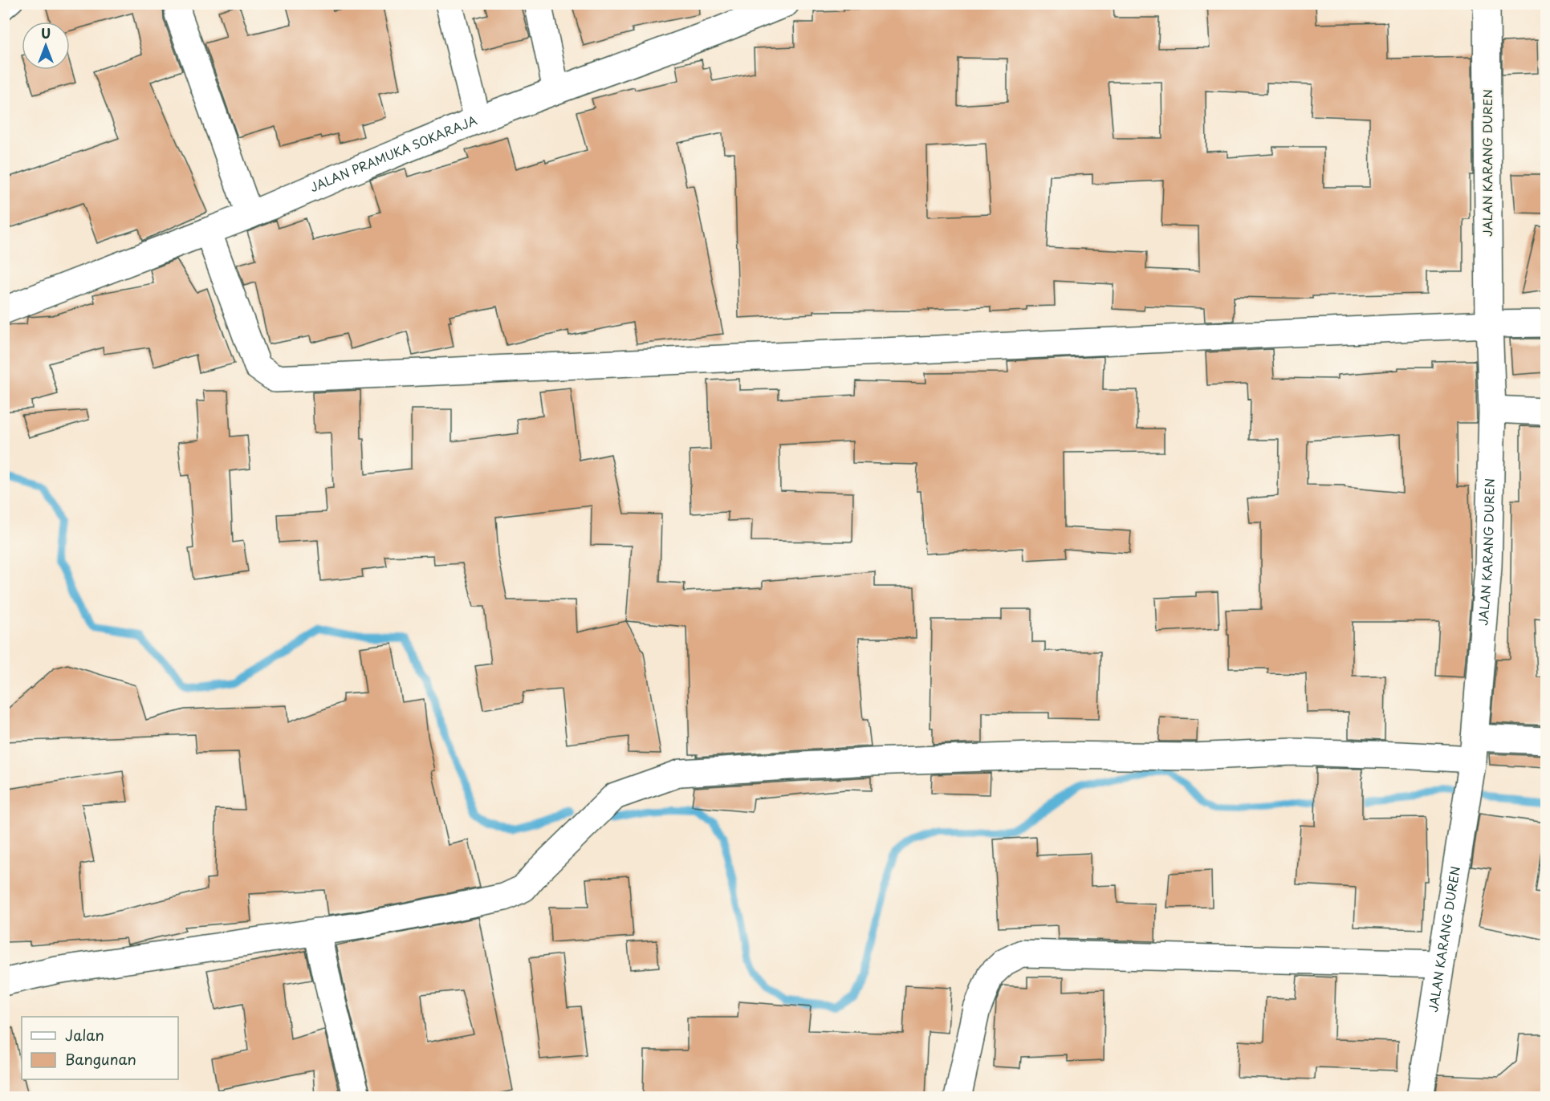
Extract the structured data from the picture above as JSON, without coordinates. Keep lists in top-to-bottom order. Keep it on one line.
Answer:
{"streets":{"street":["JALAN PRAMUKA SOKARAJA","JALAN KARANG DUREN"]},"legend":["Jalan","Bangunan"],"north":"top"}
